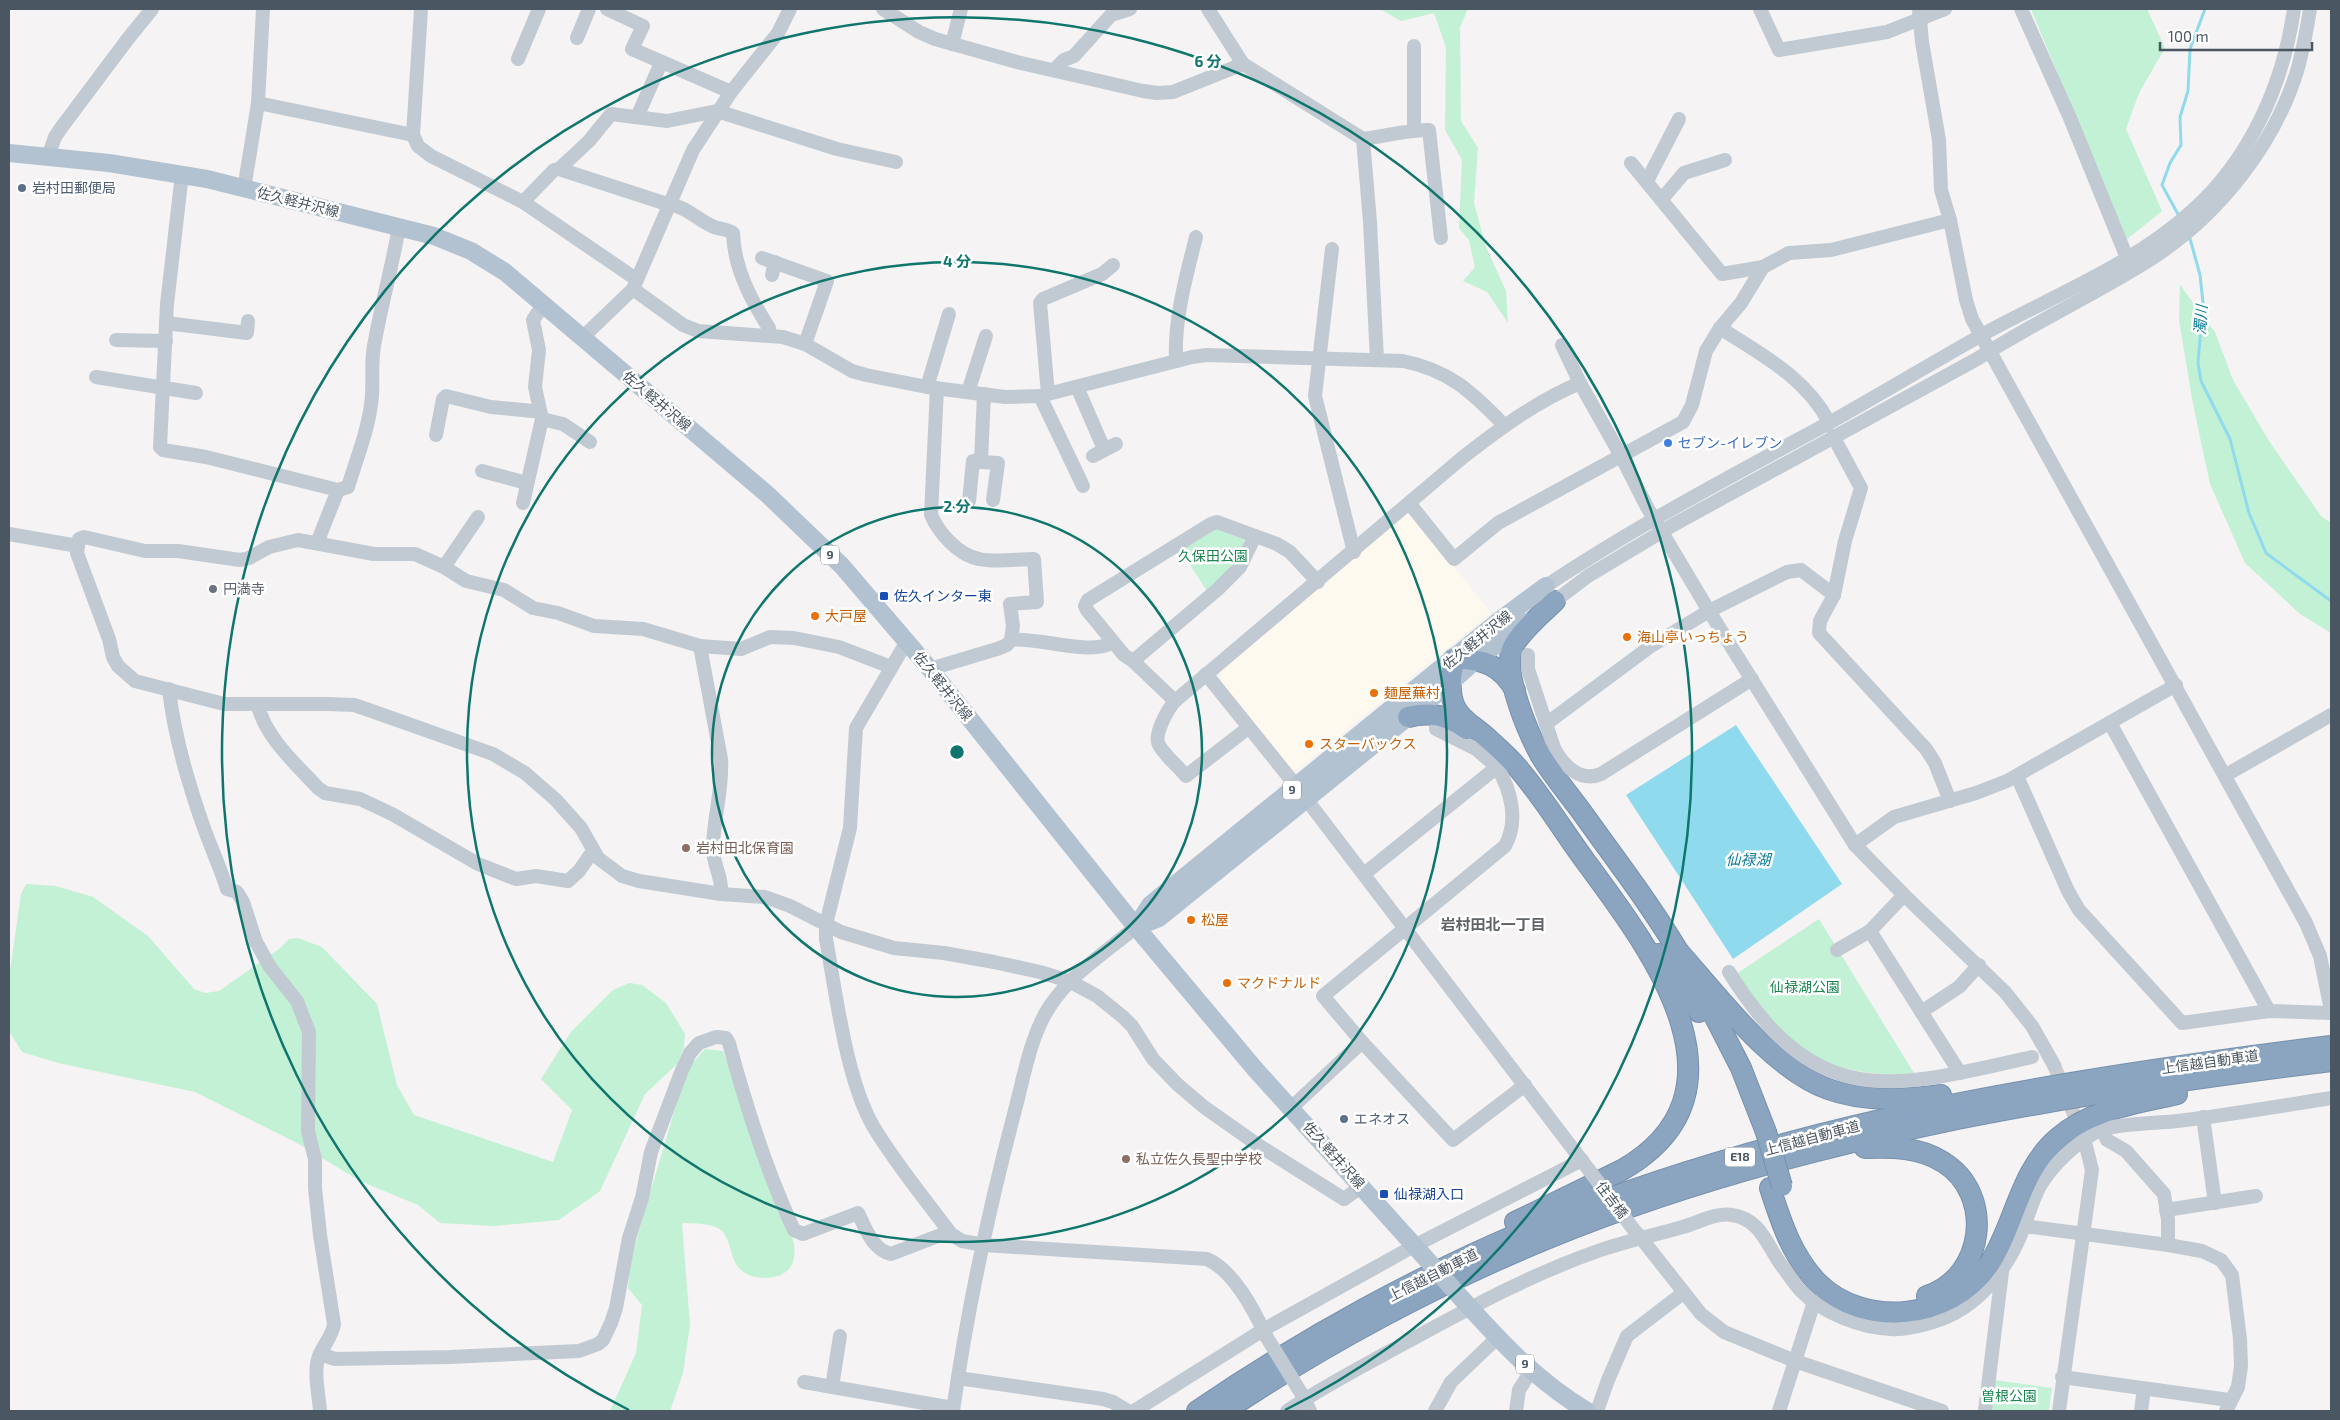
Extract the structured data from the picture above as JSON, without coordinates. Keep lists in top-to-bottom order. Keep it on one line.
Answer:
{"streets":{"highway":["上信越自動車道","E18"],"main road":["佐久軽井沢線","9"],"street":["住吉橋"]},"crossings":[["佐久軽井沢線","住吉橋"]],"districts":["岩村田北一丁目"],"water":["濁川","仙禄湖"],"parks":["久保田公園","仙禄湖公園","曽根公園"],"places":{"other":["岩村田郵便局","セブン-イレブン","円満寺","大戸屋","海山亭いっちょう","麺屋蕪村","スターバックス","岩村田北保育園","松屋","マクドナルド","エネオス","私立佐久長聖中学校"],"transit":["佐久インター東","仙禄湖入口"]},"scale_bar":"100 m","rings":["6 分","4 分","2 分"]}
